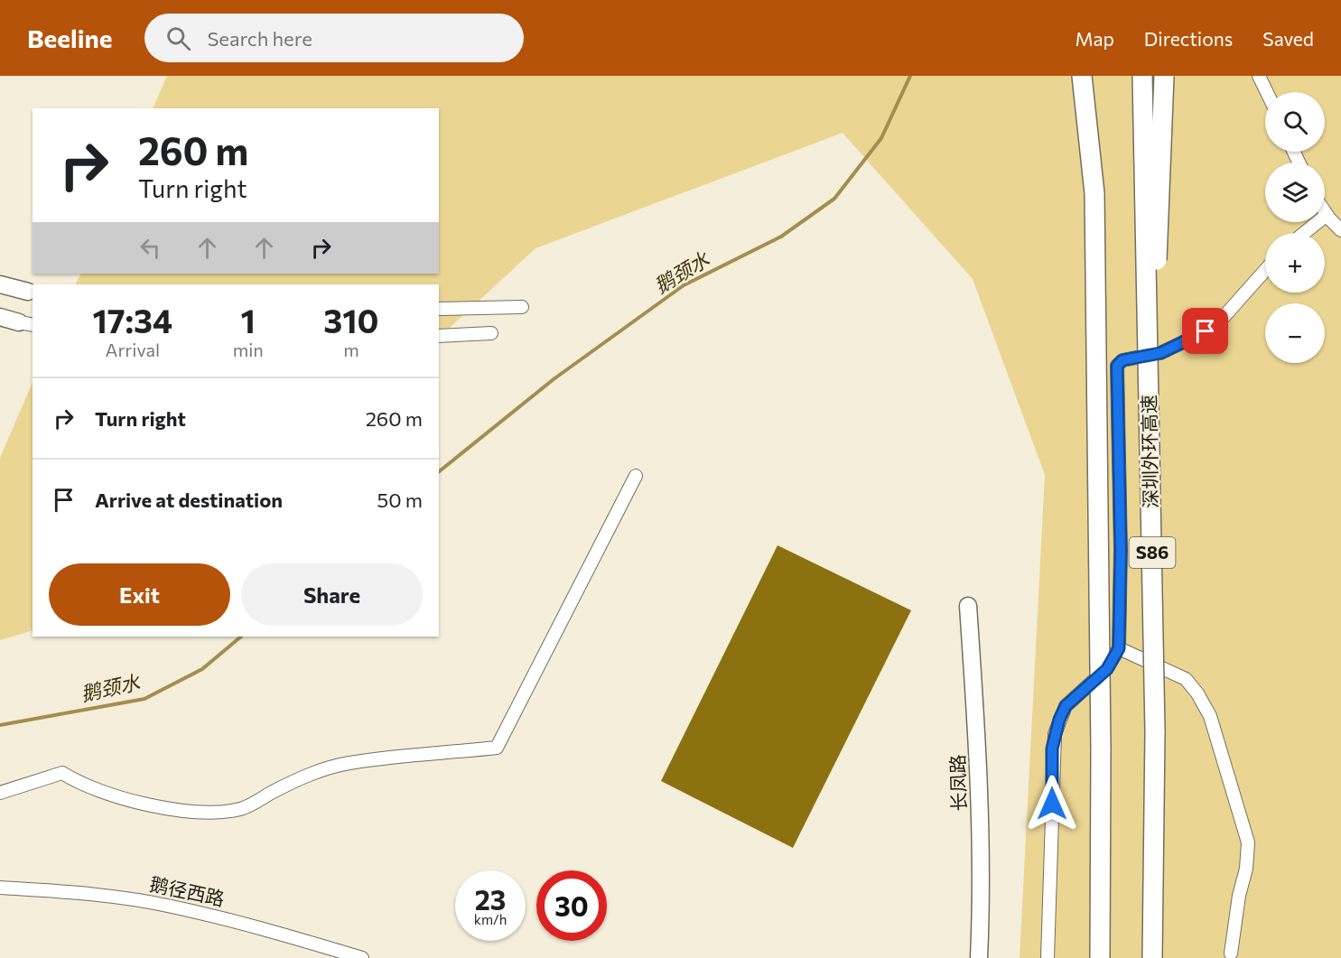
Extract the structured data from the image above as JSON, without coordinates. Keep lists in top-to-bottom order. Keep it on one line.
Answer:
{"streets":{"highway":["深圳外环高速","S86"],"main road":["长凤路"],"street":["鹅径西路"]},"water":["鹅颈水"],"page":{"header":"Beeline","search":"Search here","nav":["Map","Directions","Saved"],"map_buttons":["+","−"],"turn":["260 m","Turn right"],"eta":["17:34","Arrival","1","min","310","m"],"list":[{"name":"Turn right","value":"260 m"},{"name":"Arrive at destination","value":"50 m"}],"buttons":["Exit","Share"],"speed":"23 km/h","limit":"30"}}
